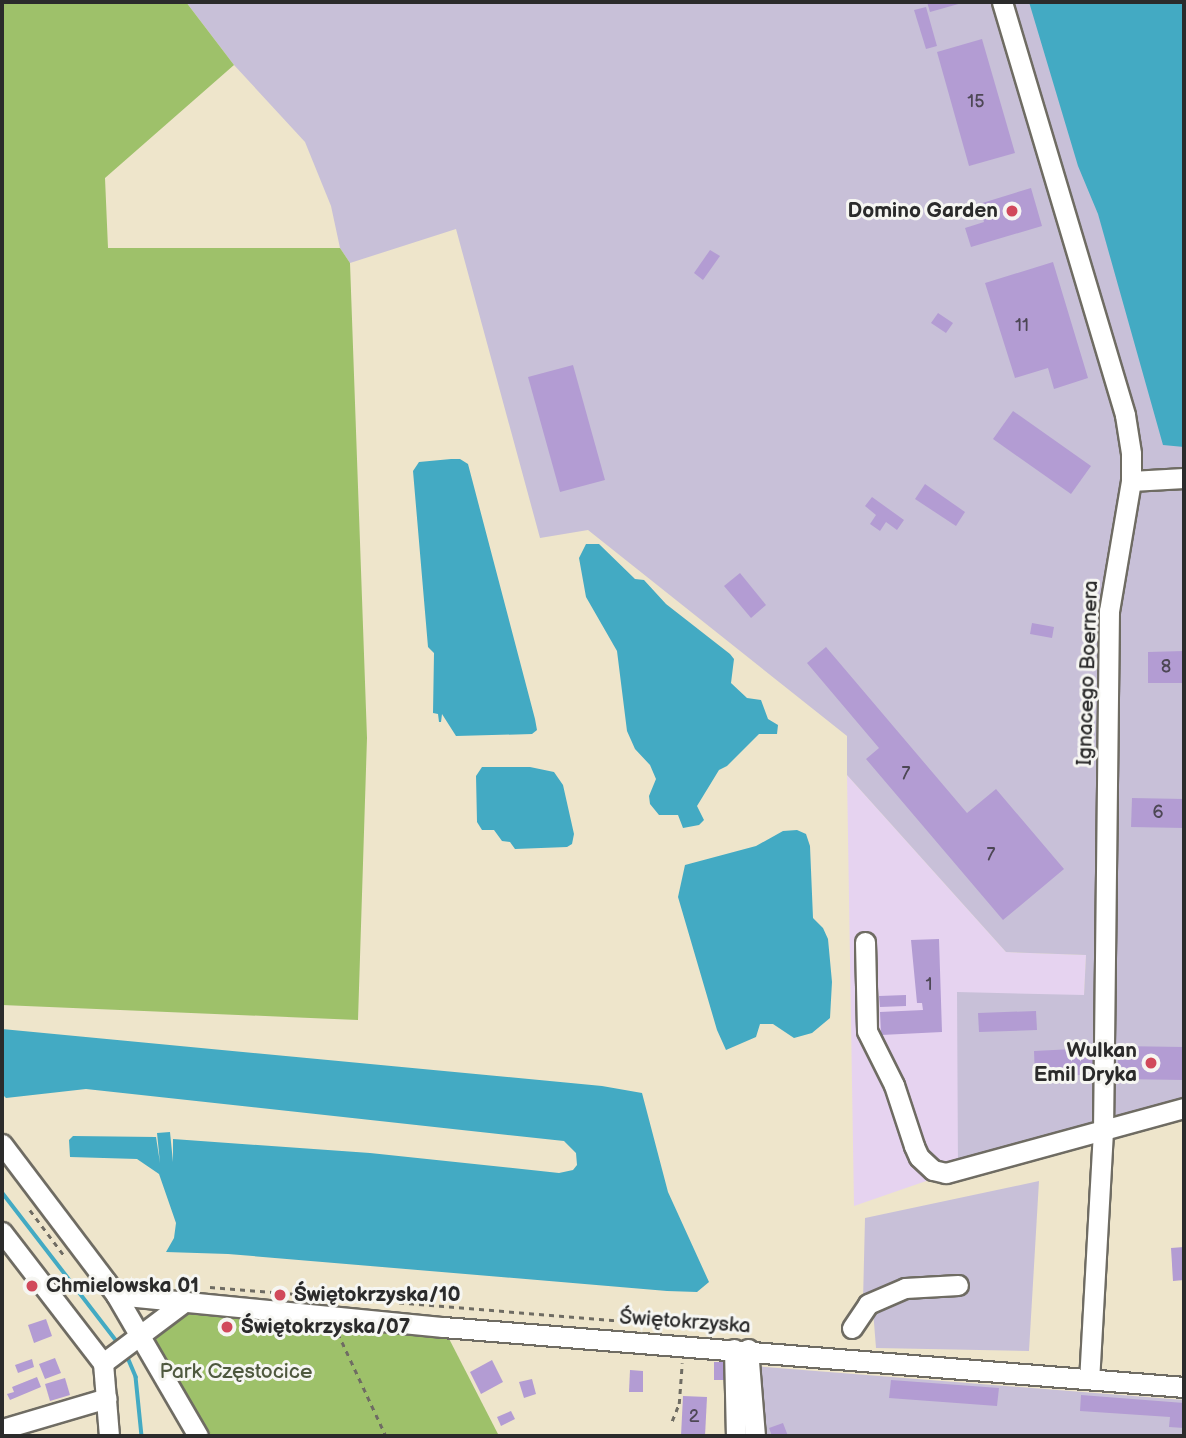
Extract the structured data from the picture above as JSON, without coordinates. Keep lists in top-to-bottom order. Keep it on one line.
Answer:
{"streets":{"street":["Ignacego Boernera","Świętokrzyska"]},"crossings":[["Ignacego Boernera","Świętokrzyska"]],"parks":["Park Częstocice"],"places":["Domino Garden","Wulkan Emil Dryka","Chmielowska 01","Świętokrzyska/10","Świętokrzyska/07"],"house_numbers":["15","11","8","7","6","7","1","2"]}
